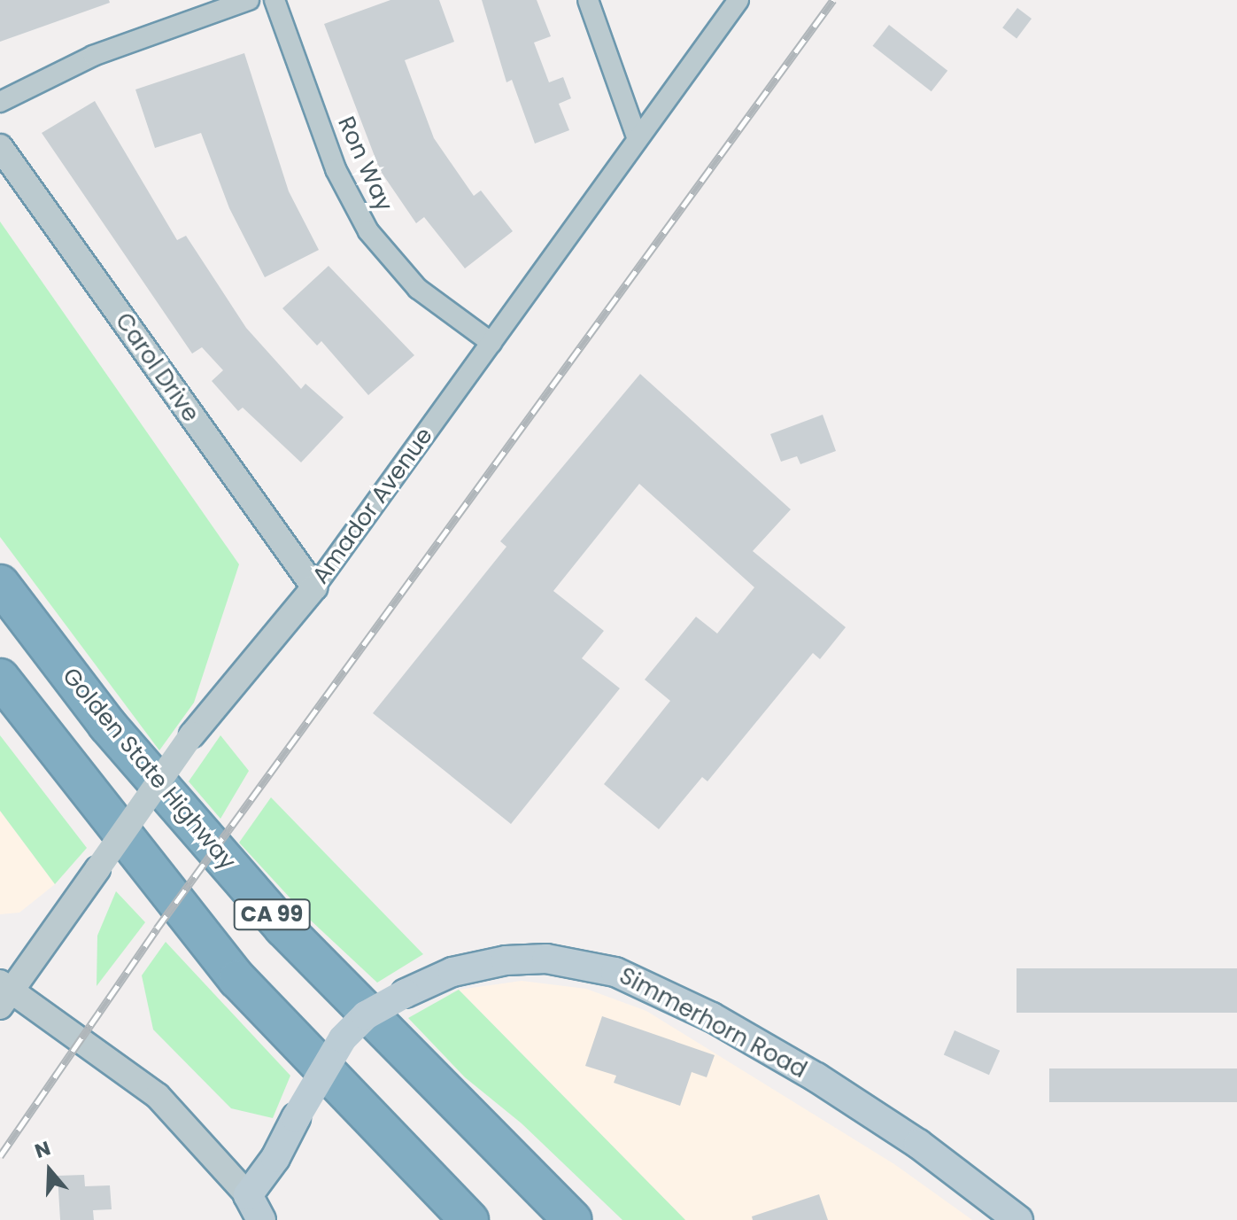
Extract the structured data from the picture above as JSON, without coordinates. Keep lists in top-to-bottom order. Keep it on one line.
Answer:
{"streets":{"highway":["Golden State Highway","CA 99"],"main road":["Simmerhorn Road"],"street":["Ron Way","Carol Drive","Amador Avenue"]},"crossings":[["Ron Way","Amador Avenue"],["Carol Drive","Amador Avenue"]],"north":"top"}
